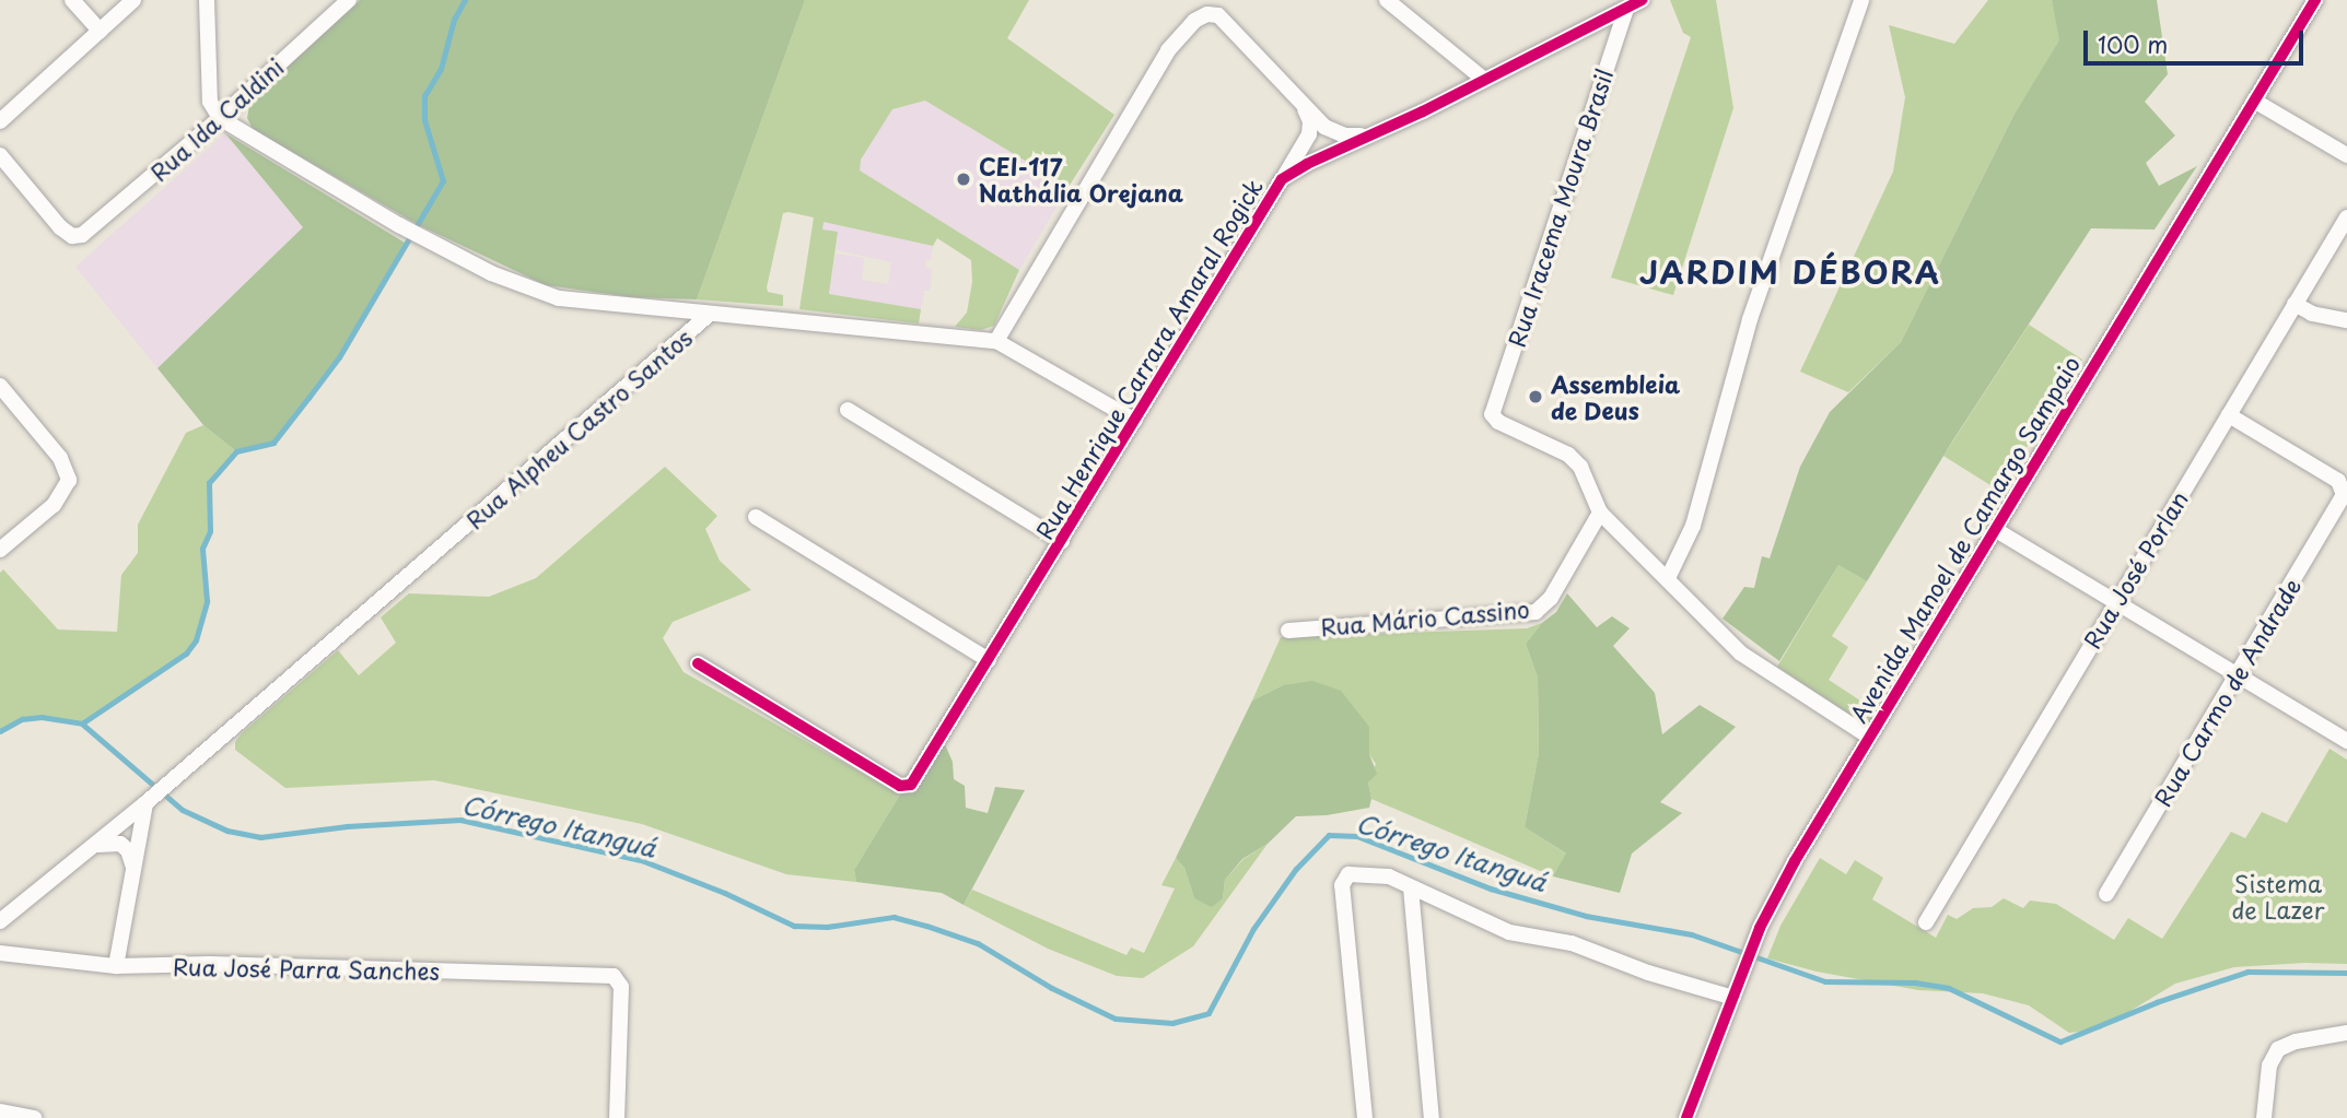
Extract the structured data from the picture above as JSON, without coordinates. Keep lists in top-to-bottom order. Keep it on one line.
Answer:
{"streets":{"street":["Rua Ida Caldini","Rua Iracema Moura Brasil","Rua Henrique Carrara Amaral Rogick","Rua Alpheu Castro Santos","Avenida Manoel de Camargo Sampaio","Rua José Porlan","Rua Mário Cassino","Rua Carmo de Andrade","Rua José Parra Sanches"]},"crossings":[["Rua Iracema Moura Brasil","Rua Henrique Carrara Amaral Rogick"],["Rua Iracema Moura Brasil","Rua Mário Cassino"],["Rua José Porlan","Rua Carmo de Andrade"]],"districts":["JARDIM DÉBORA"],"water":["Córrego Itanguá"],"parks":["Sistema de Lazer"],"places":["CEI-117 Nathália Orejana","Assembleia de Deus"],"scale_bar":"100 m"}
